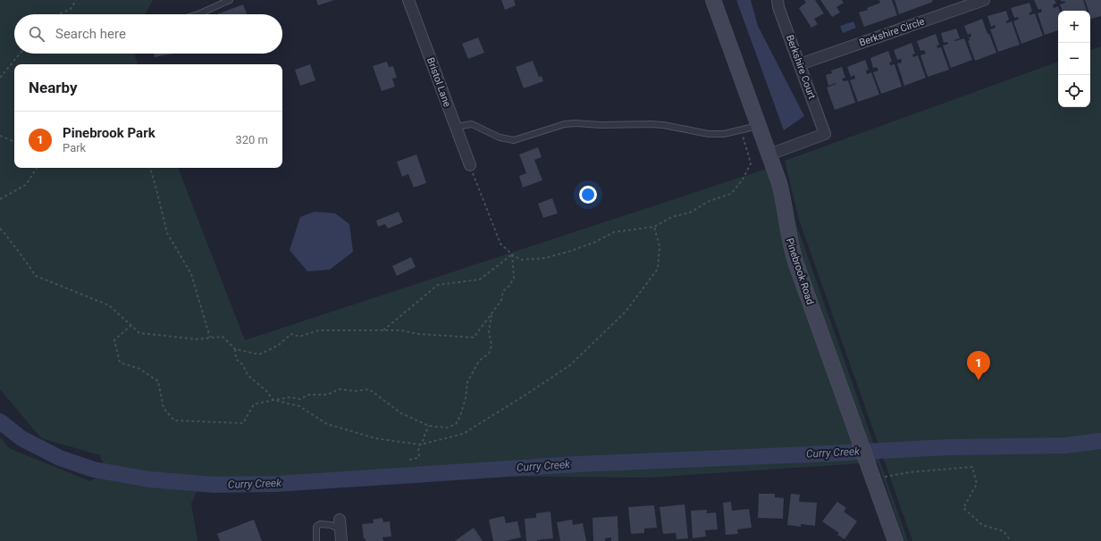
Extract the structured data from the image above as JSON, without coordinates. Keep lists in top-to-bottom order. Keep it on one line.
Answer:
{"streets":{"street":["Berkshire Circle","Berkshire Court","Bristol Lane","Pinebrook Road"]},"crossings":[["Berkshire Circle","Berkshire Court"],["Berkshire Court","Pinebrook Road"]],"water":["Curry Creek"],"page":{"map_buttons":["+","−"],"search":"Search here","heading":"Nearby","list":[{"mark":"1","name":"Pinebrook Park","note":"Park","value":"320 m"}],"pins":"1"}}
